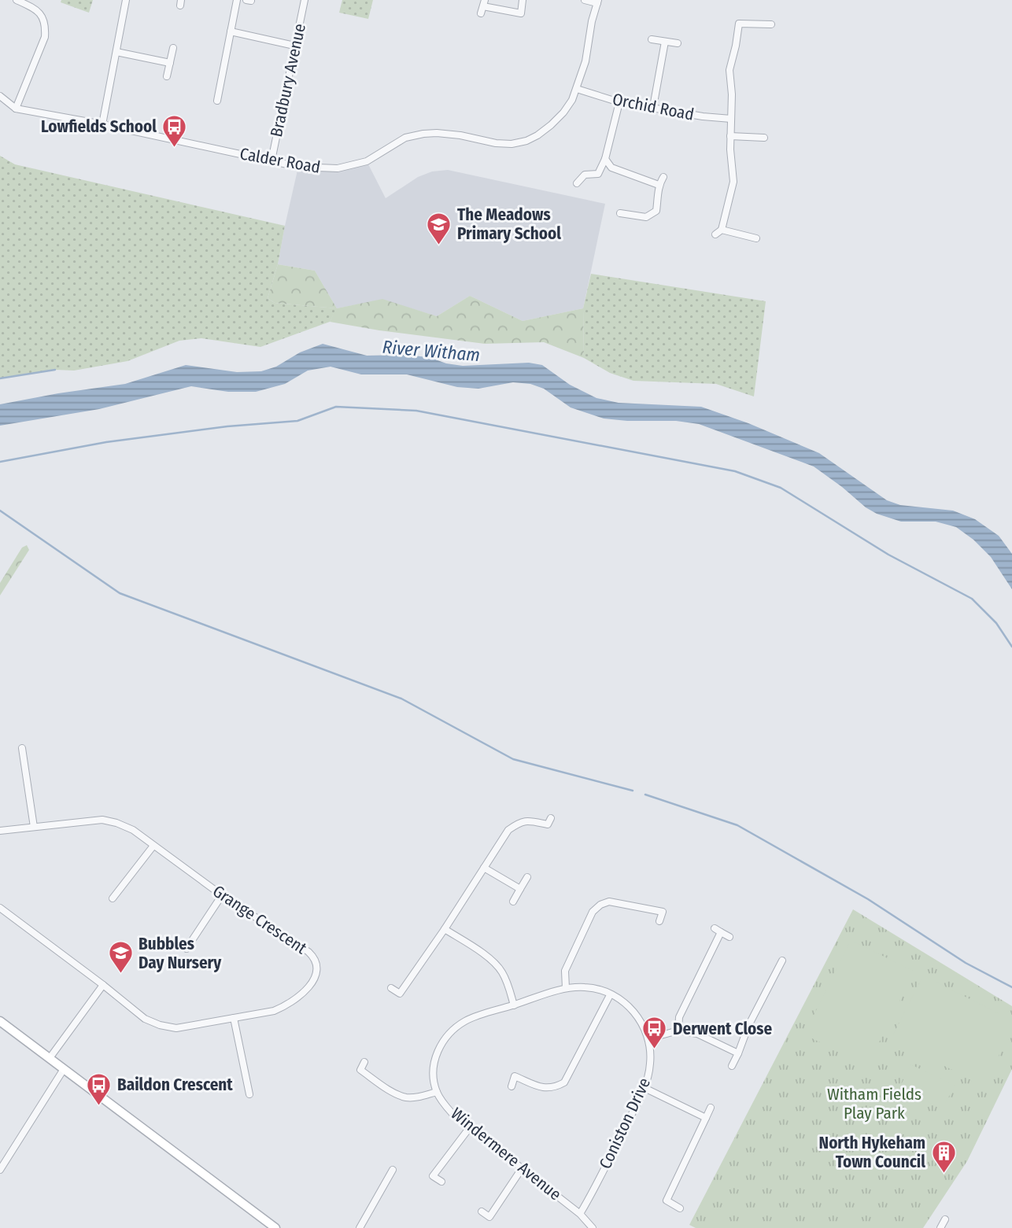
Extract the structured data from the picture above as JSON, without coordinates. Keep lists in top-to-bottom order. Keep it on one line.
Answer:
{"streets":{"street":["Bradbury Avenue","Orchid Road","Calder Road","Grange Crescent","Coniston Drive","Windermere Avenue"]},"crossings":[["Bradbury Avenue","Calder Road"],["Orchid Road","Calder Road"],["Coniston Drive","Windermere Avenue"]],"water":["River Witham"],"parks":["Witham Fields Play Park"],"places":{"bus stop":["Lowfields School","Derwent Close","Baildon Crescent"],"school or university":["The Meadows Primary School","Bubbles Day Nursery"],"building":["North Hykeham Town Council"]}}
